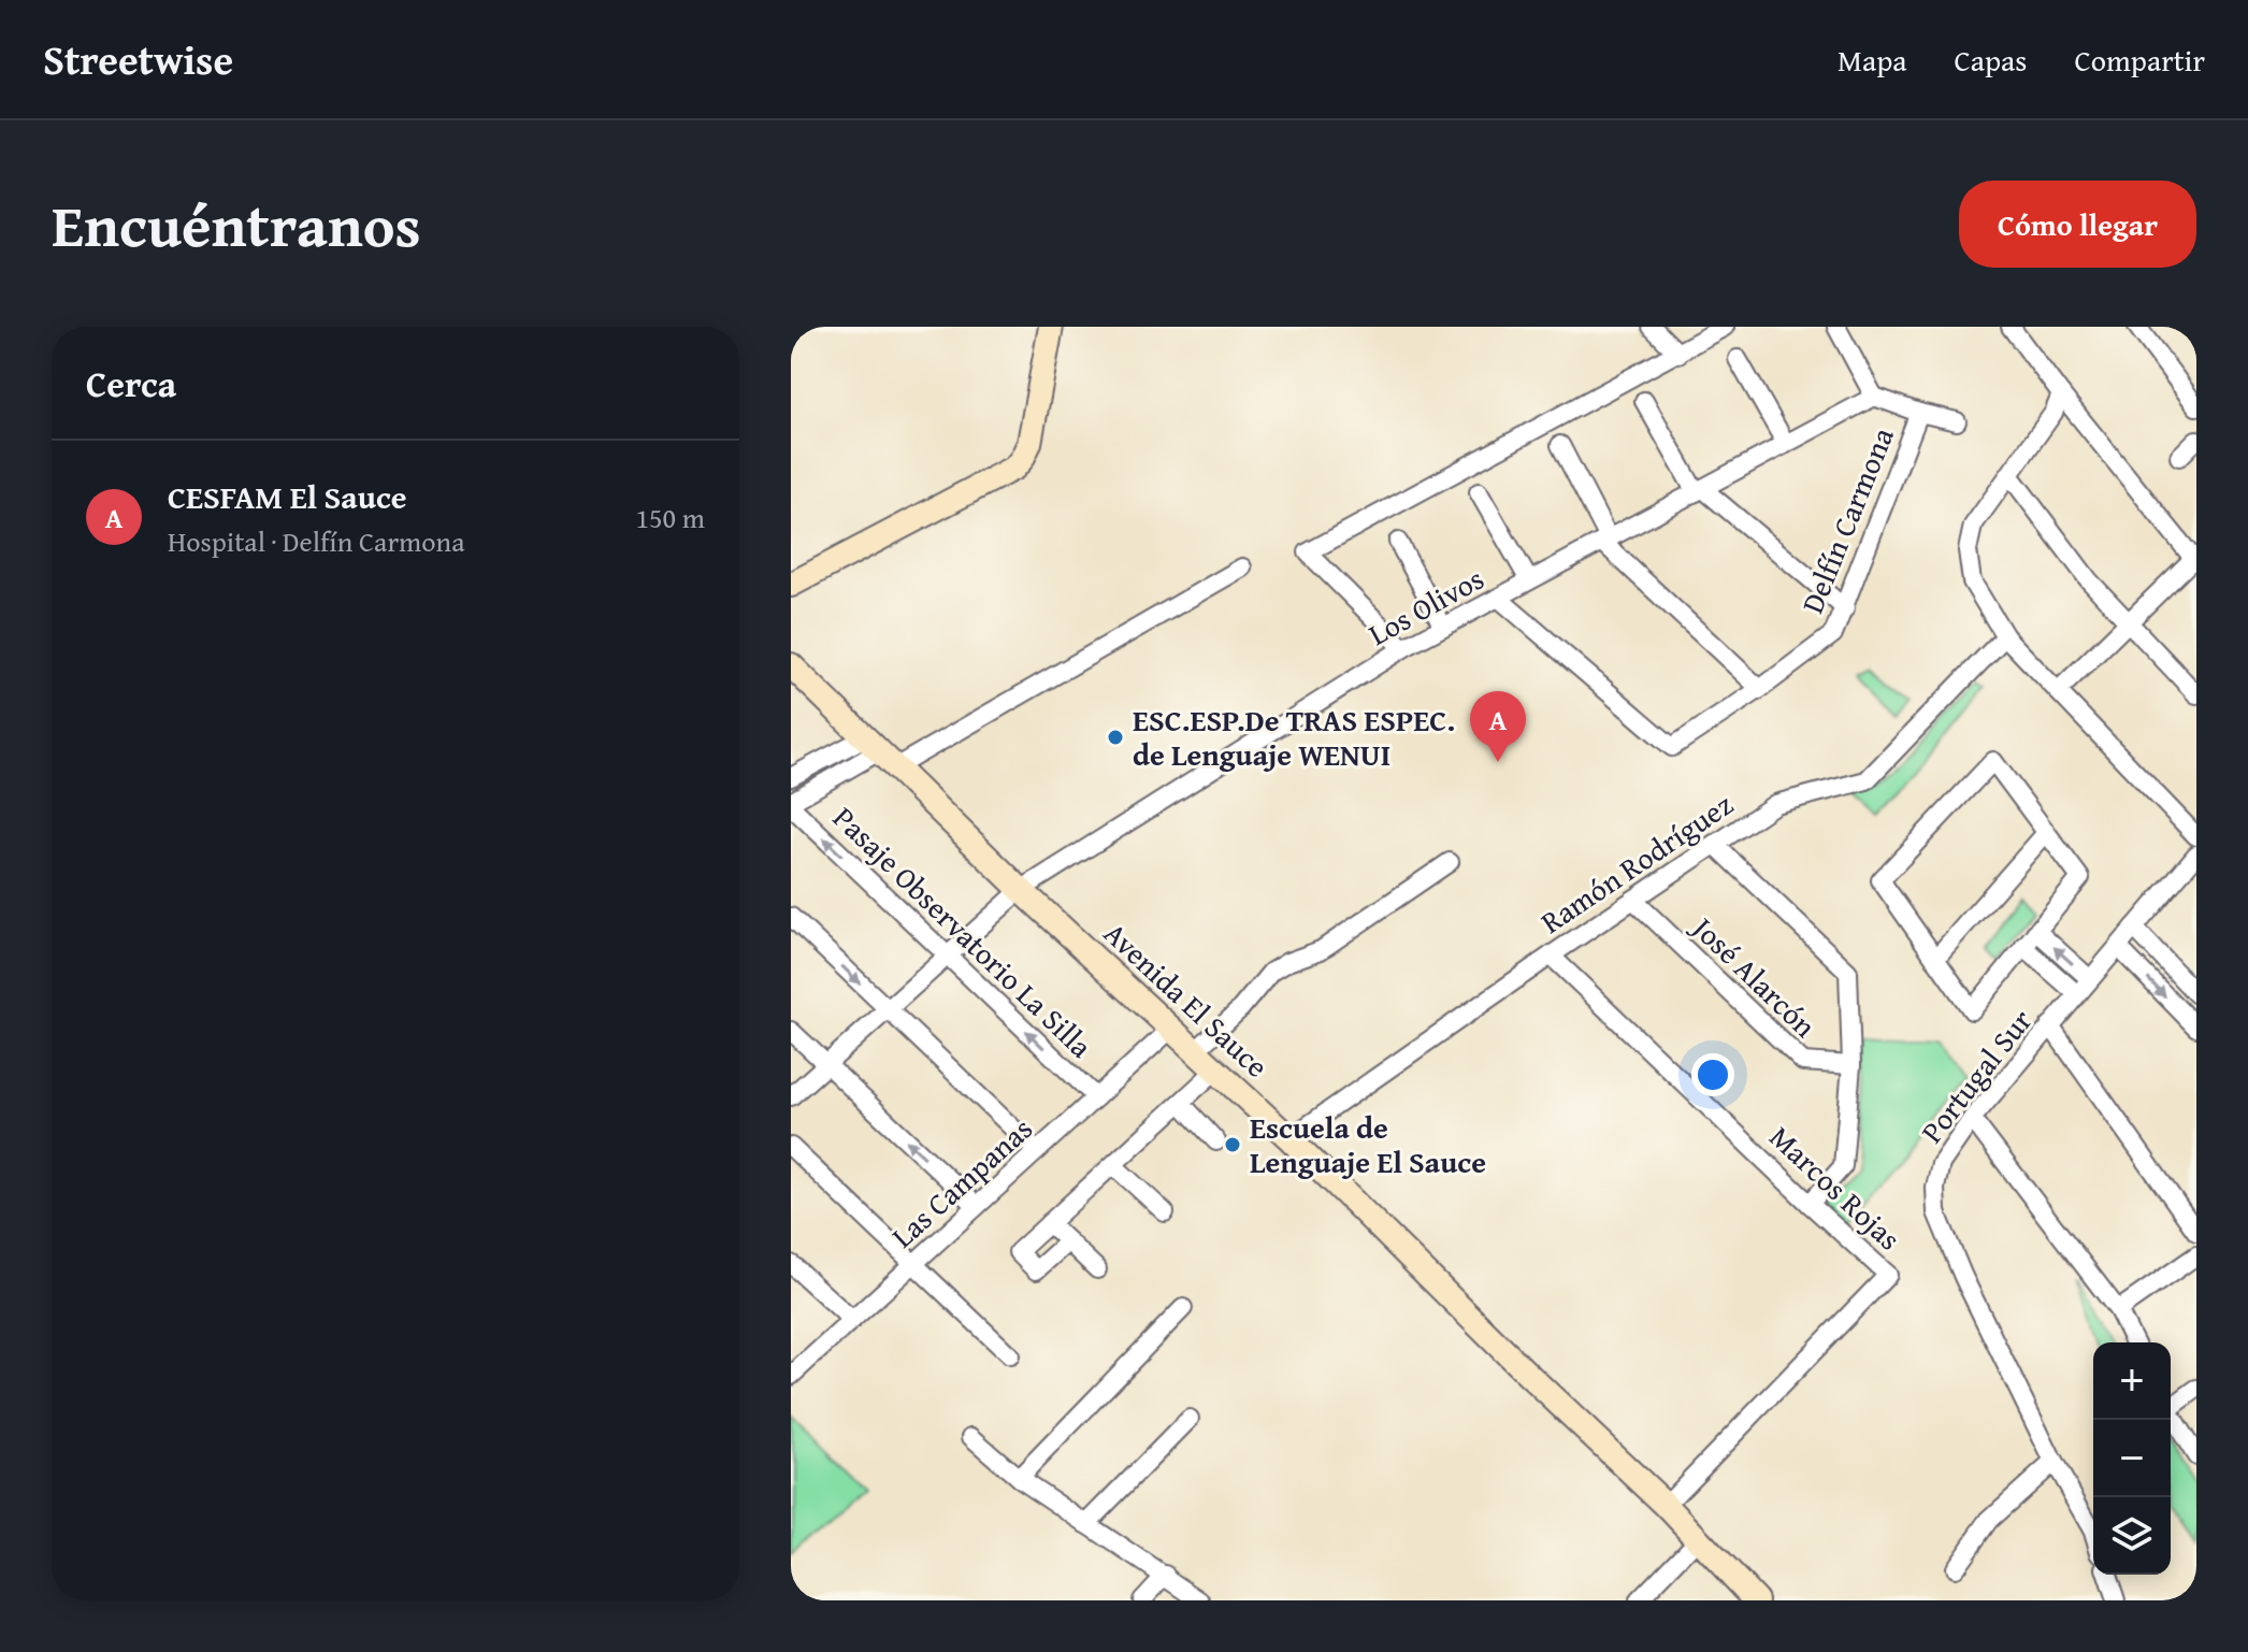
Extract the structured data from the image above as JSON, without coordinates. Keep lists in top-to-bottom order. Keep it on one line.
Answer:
{"streets":{"street":["Delfín Carmona","Los Olivos","Ramón Rodríguez","Pasaje Observatorio La Silla","José Alarcón","Avenida El Sauce","Portugal Sur","Las Campanas","Marcos Rojas"]},"crossings":[["Delfín Carmona","Los Olivos"],["Los Olivos","Pasaje Observatorio La Silla"],["Los Olivos","Avenida El Sauce"],["Ramón Rodríguez","José Alarcón"],["Ramón Rodríguez","Avenida El Sauce"],["Ramón Rodríguez","Marcos Rojas"],["Pasaje Observatorio La Silla","Las Campanas"],["Avenida El Sauce","Las Campanas"],["Avenida El Sauce","Marcos Rojas"]],"places":["ESC.ESP.De TRAS ESPEC. de Lenguaje WENUI","Escuela de Lenguaje El Sauce"],"page":{"header":"Streetwise","nav":["Mapa","Capas","Compartir"],"title":"Encuéntranos","buttons":"Cómo llegar","heading":"Cerca","list":[{"mark":"A","name":"CESFAM El Sauce","note":"Hospital · Delfín Carmona","value":"150 m"}],"pins":"A","map_buttons":["+","−"]}}
